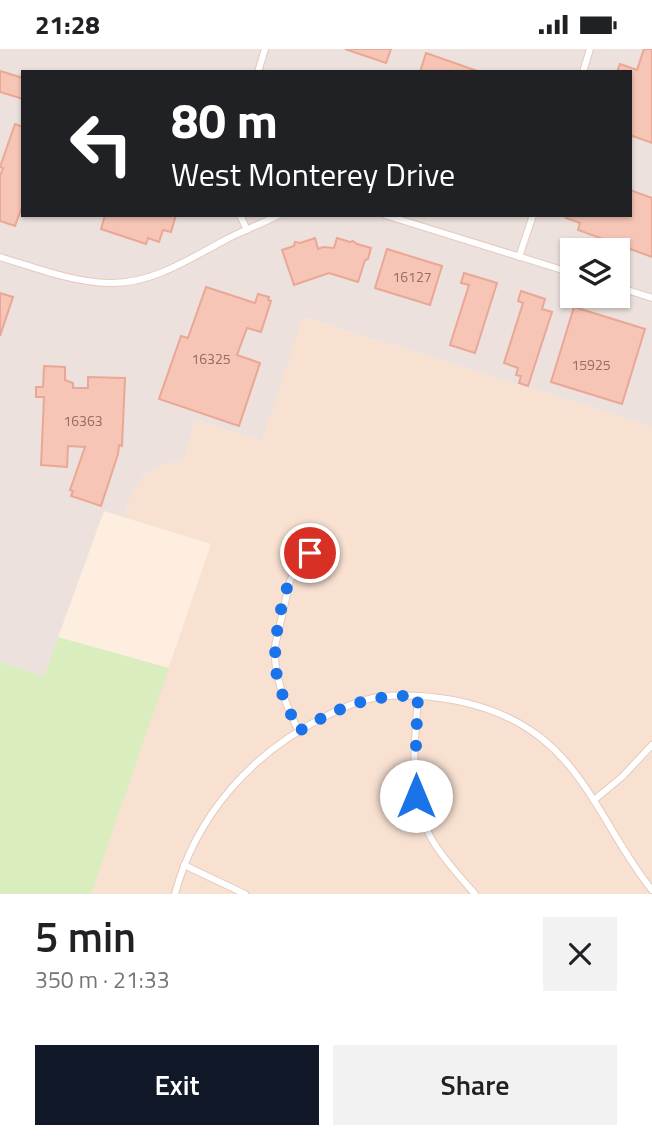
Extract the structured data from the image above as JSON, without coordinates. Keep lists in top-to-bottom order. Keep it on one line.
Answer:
{"house_numbers":["16127","16325","15925","16363"],"page":{"status":"21:28","turn":["80 m","West Monterey Drive"],"heading":["5 min","350 m · 21:33"],"buttons":["Exit","Share"]}}
